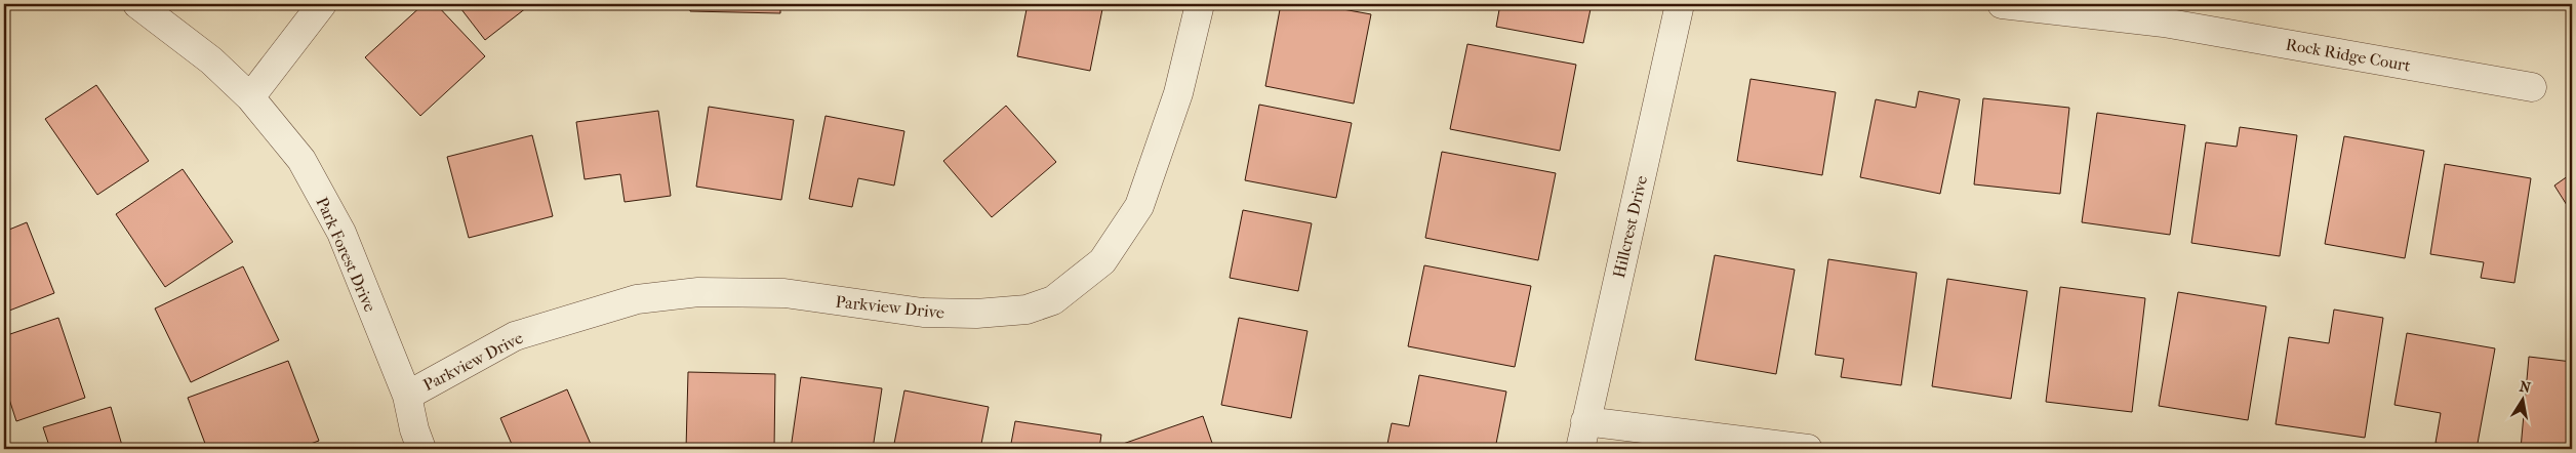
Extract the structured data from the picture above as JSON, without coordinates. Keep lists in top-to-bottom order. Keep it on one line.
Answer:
{"streets":{"street":["Rock Ridge Court","Hillcrest Drive","Park Forest Drive","Parkview Drive"]},"crossings":[["Park Forest Drive","Parkview Drive"]],"north":"top"}
